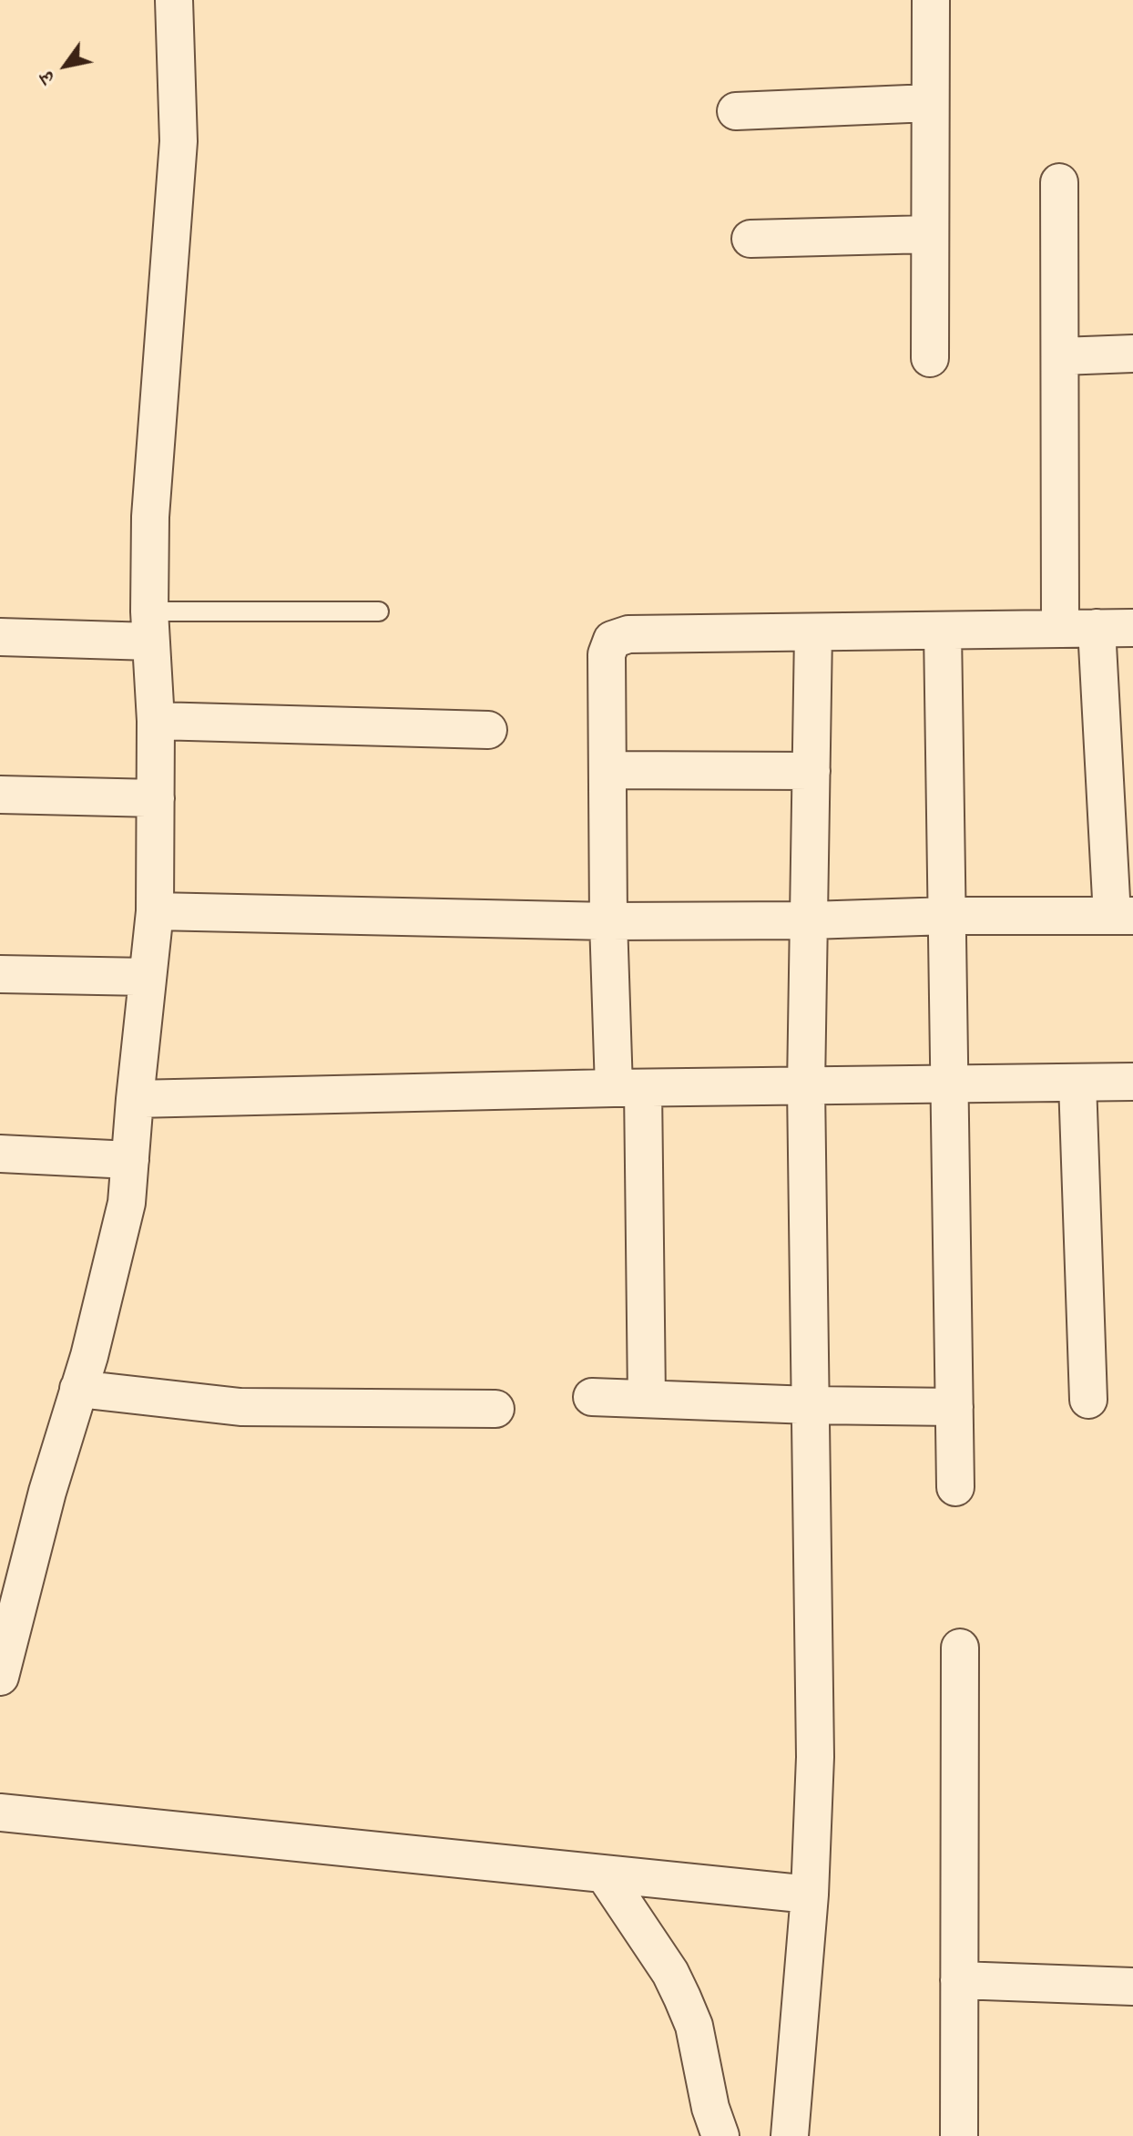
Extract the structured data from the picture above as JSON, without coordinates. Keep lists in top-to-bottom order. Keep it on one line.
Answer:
{"north":"bottom left"}
